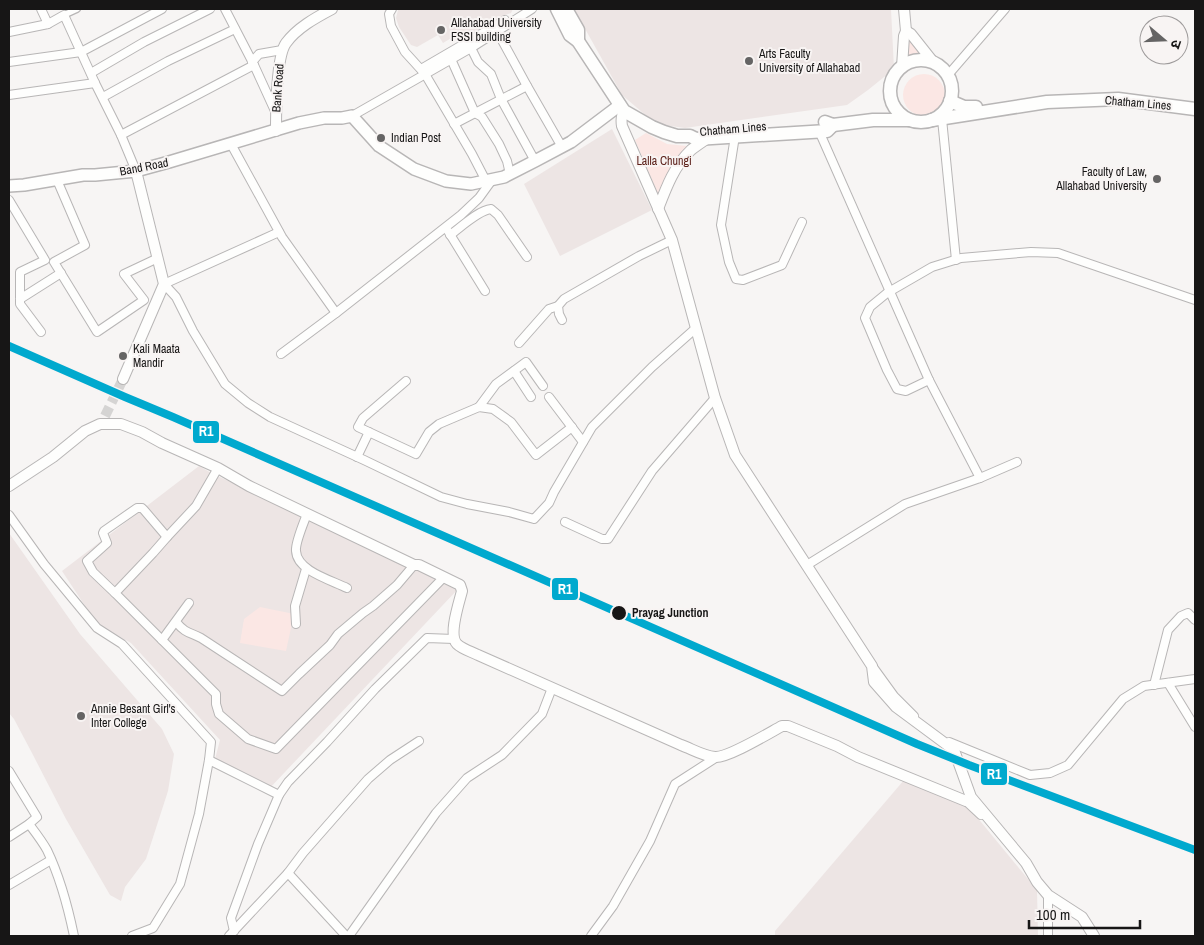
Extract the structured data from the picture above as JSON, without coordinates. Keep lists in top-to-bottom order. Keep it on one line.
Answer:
{"streets":{"highway":["Chatham Lines"],"main road":["Band Road"],"street":["Bank Road"]},"crossings":[["Bank Road","Band Road"]],"parks":["Lalla Chungi"],"places":["Allahabad University FSSI building","Arts Faculty University of Allahabad","Indian Post","Faculty of Law, Allahabad University","Kali Maata Mandir","Prayag Junction","Annie Besant Girl's Inter College"],"lines":["transit line R1"],"scale_bar":"100 m","north":"right"}
